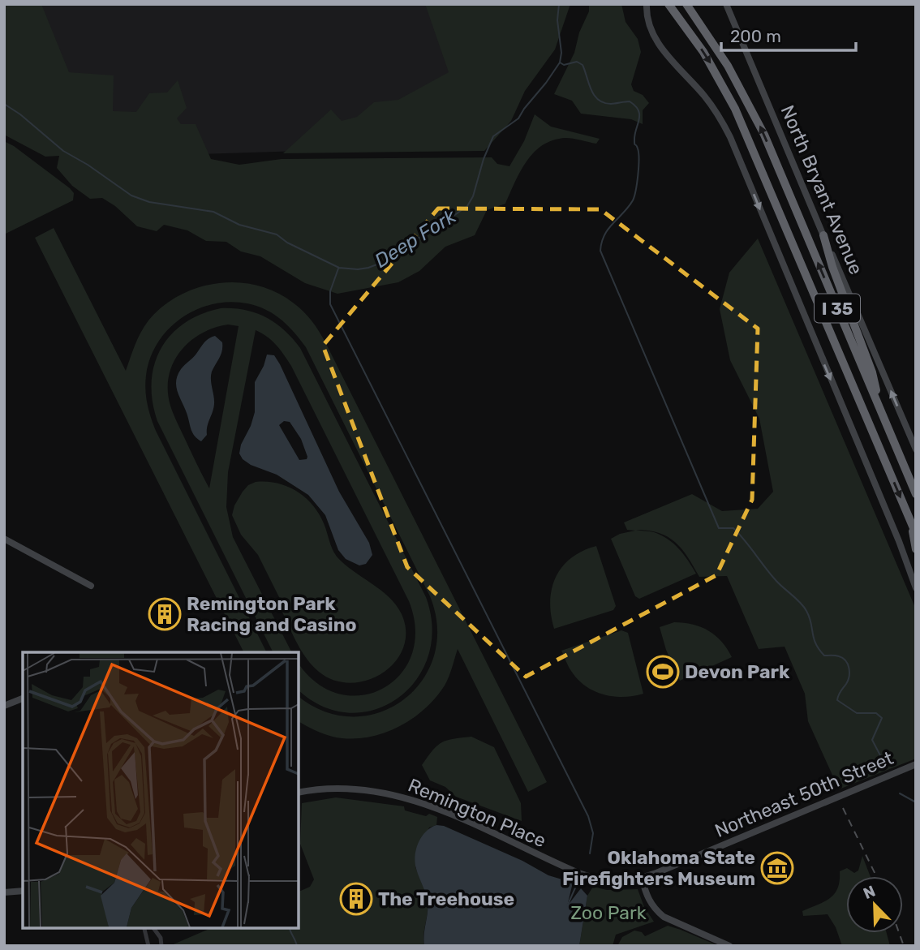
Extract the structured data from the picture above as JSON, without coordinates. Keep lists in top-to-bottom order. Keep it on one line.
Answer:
{"streets":{"highway":["I 35"],"main road":["North Bryant Avenue","Northeast 50th Street","Remington Place"]},"crossings":[["Northeast 50th Street","Remington Place"]],"water":["Deep Fork"],"parks":["Zoo Park"],"places":{"building":["Remington Park Racing and Casino","The Treehouse"],"sports":["Devon Park"],"museum":["Oklahoma State Firefighters Museum"]},"scale_bar":"200 m","north":"top left"}
